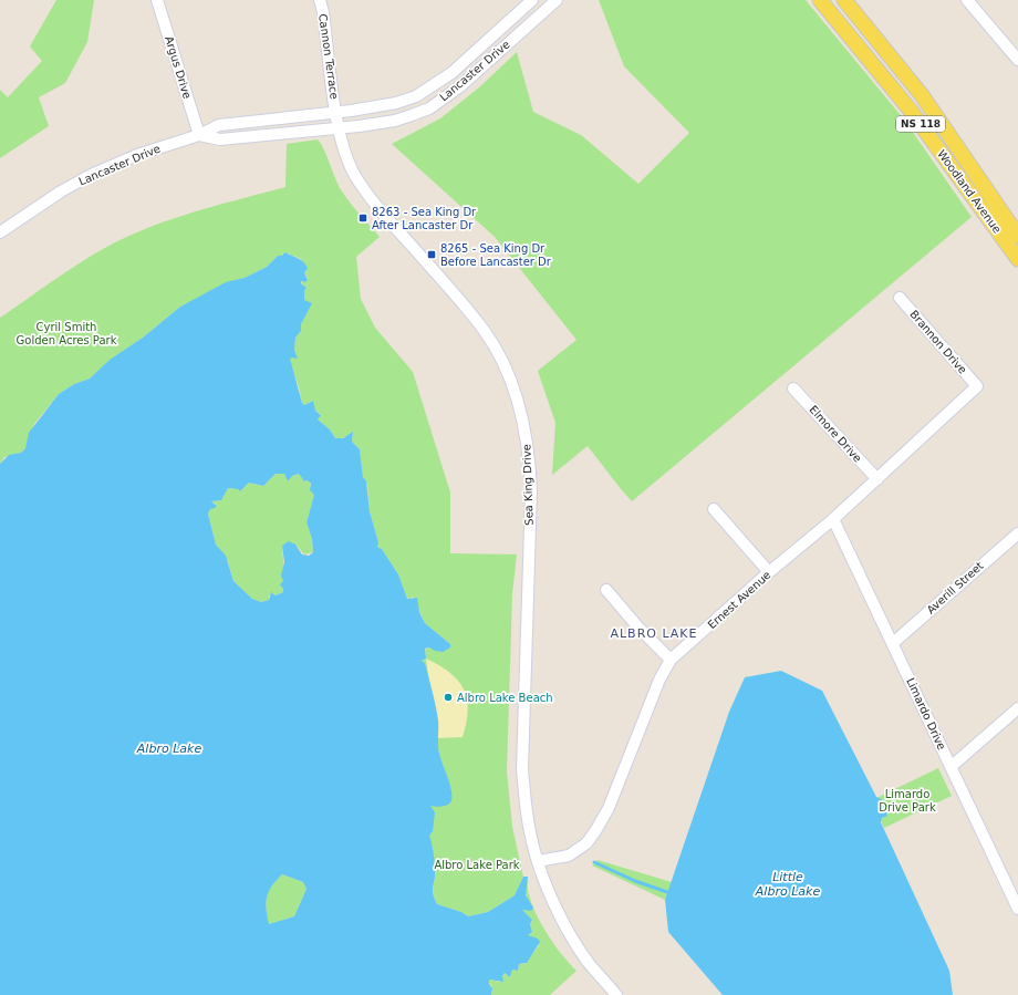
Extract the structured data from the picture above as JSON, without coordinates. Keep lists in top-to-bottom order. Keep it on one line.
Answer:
{"streets":{"main road":["NS 118","Woodland Avenue"],"street":["Cannon Terrace","Argus Drive","Lancaster Drive","Brannon Drive","Elmore Drive","Sea King Drive","Averill Street","Ernest Avenue","Limardo Drive"]},"crossings":[["Cannon Terrace","Lancaster Drive"],["Cannon Terrace","Sea King Drive"],["Argus Drive","Lancaster Drive"],["Lancaster Drive","Sea King Drive"],["Brannon Drive","Ernest Avenue"],["Elmore Drive","Ernest Avenue"],["Sea King Drive","Ernest Avenue"],["Averill Street","Limardo Drive"],["Ernest Avenue","Limardo Drive"]],"districts":["ALBRO LAKE"],"water":["Albro Lake","Little Albro Lake"],"parks":["Cyril Smith Golden Acres Park","Limardo Drive Park","Albro Lake Park"],"places":{"transit":["8263 - Sea King Dr After Lancaster Dr","8265 - Sea King Dr Before Lancaster Dr"],"other":["Albro Lake Beach"]}}
